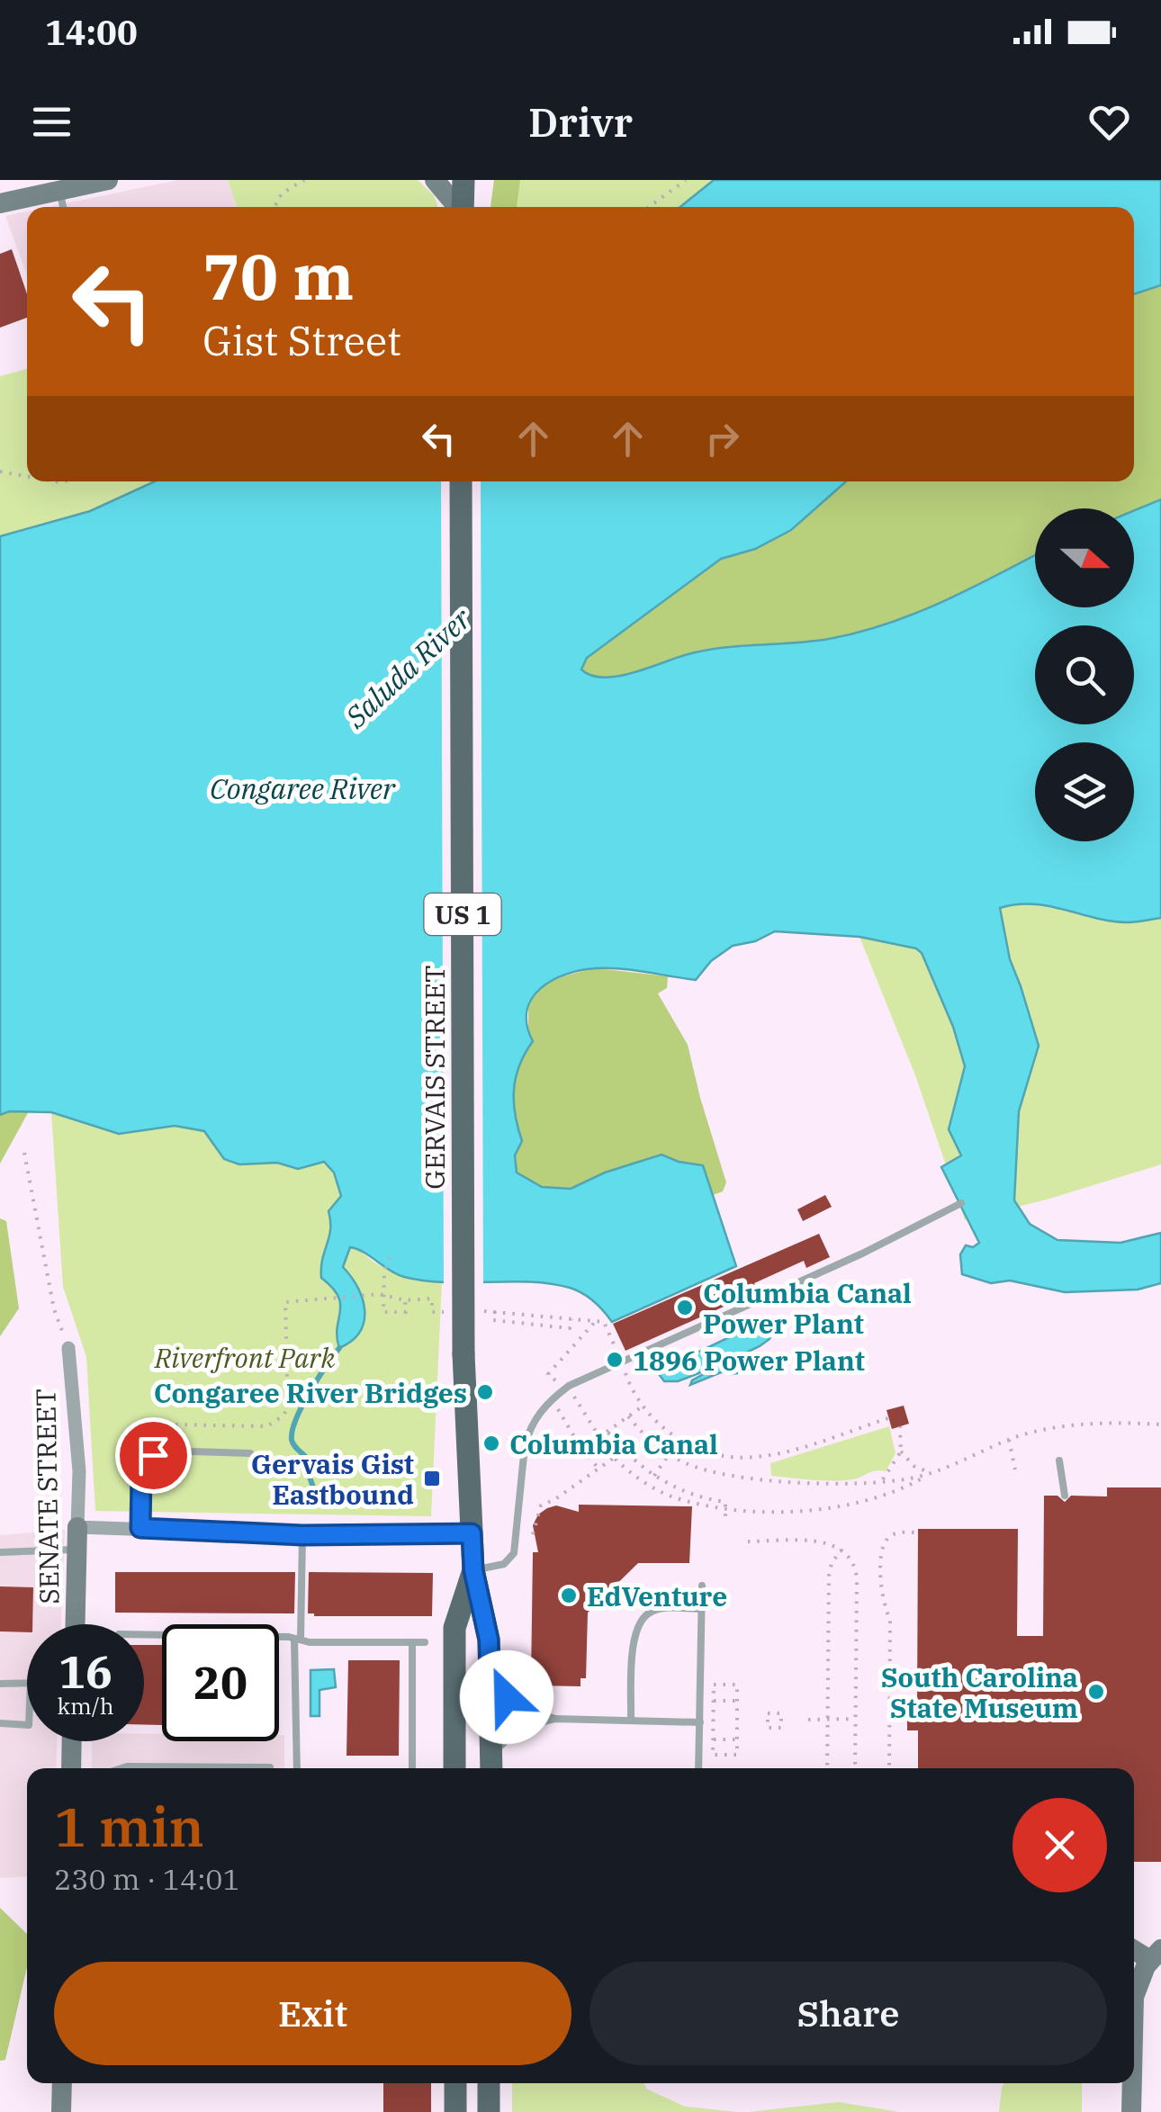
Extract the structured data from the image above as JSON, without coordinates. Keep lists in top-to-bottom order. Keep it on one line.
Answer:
{"streets":{"main road":["US 1","GERVAIS STREET"],"street":["SENATE STREET"]},"water":["Saluda River","Congaree River"],"parks":["Riverfront Park"],"places":{"other":["Columbia Canal Power Plant","1896 Power Plant","Congaree River Bridges","Columbia Canal","EdVenture","South Carolina State Museum"],"transit":["Gervais Gist Eastbound"]},"north":"right","page":{"status":"14:00","header":"Drivr","turn":["70 m","Gist Street"],"speed":"16 km/h","limit":"20","heading":["1 min","230 m · 14:01"],"buttons":["Exit","Share"]}}
